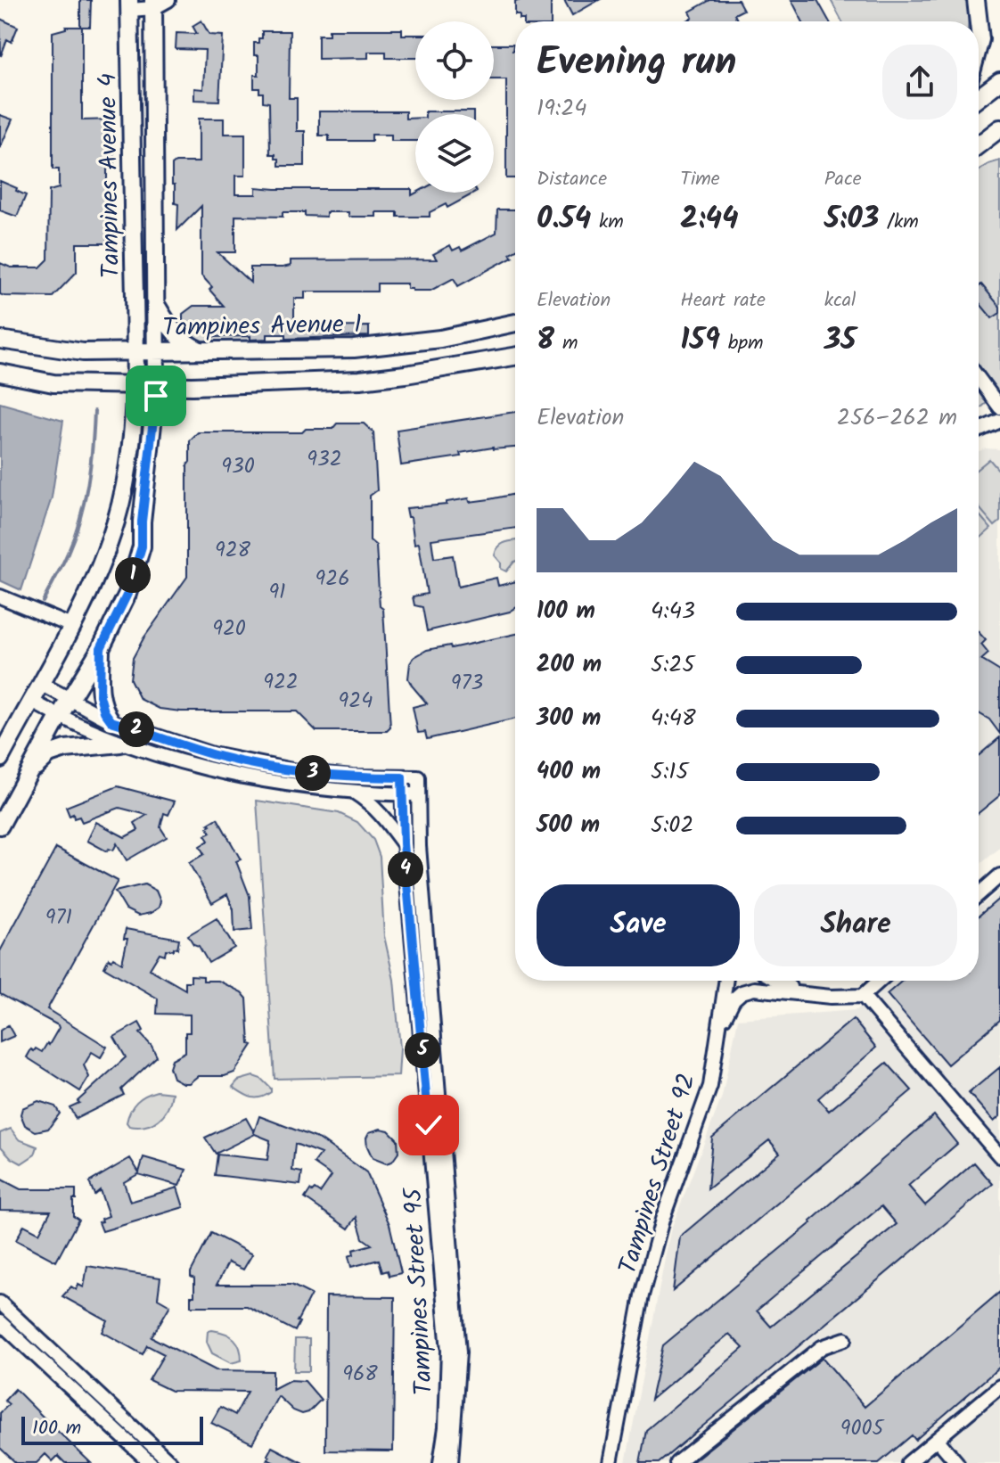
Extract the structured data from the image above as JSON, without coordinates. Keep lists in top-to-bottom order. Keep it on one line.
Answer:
{"streets":{"main road":["Tampines Avenue 4","Tampines Avenue 1"],"street":["Tampines Street 92","Tampines Street 95"]},"crossings":[["Tampines Avenue 4","Tampines Avenue 1"]],"house_numbers":["932","930","928","926","91","920","922","973","924","971","968","9005"],"scale_bar":"100 m","page":{"heading":["Evening run","19:24"],"stats":[["Distance","0.54 km"],["Time","2:44"],["Pace","5:03 /km"],["Elevation","8 m"],["Heart rate","159 bpm"],["kcal","35"]],"chart":["Elevation","256–262 m"],"pins":["1","2","3","4","5"],"list":[{"name":"100 m","note":"4:43"},{"name":"200 m","note":"5:25"},{"name":"300 m","note":"4:48"},{"name":"400 m","note":"5:15"},{"name":"500 m","note":"5:02"}],"buttons":["Save","Share"],"scale":"100 m"}}
